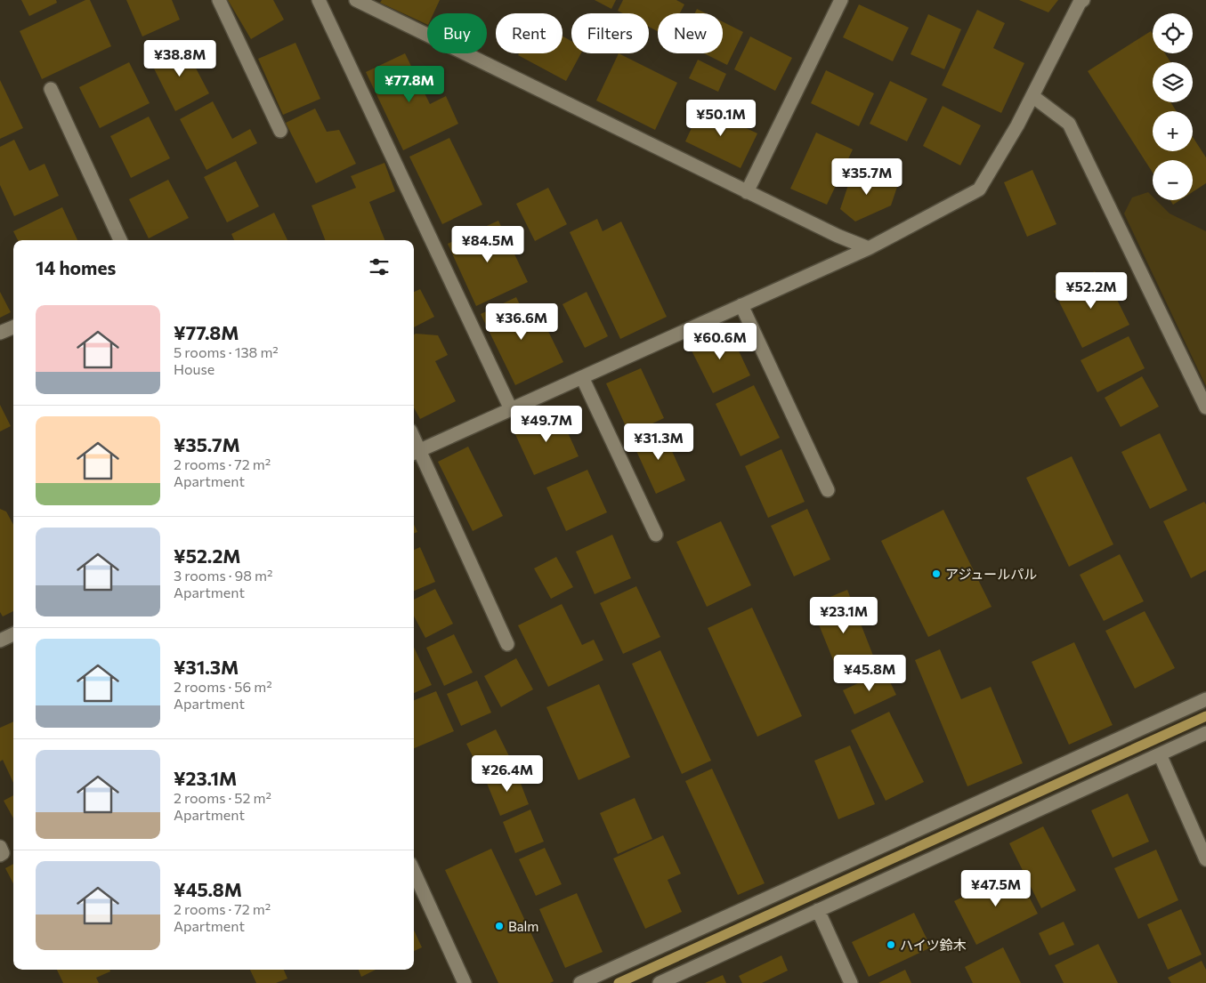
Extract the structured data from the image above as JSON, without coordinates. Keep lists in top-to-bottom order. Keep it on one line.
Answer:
{"places":["アジュールパル","Balm","ハイツ鈴木"],"page":{"map_buttons":["+","−"],"chip":["Buy","Rent","Filters","New"],"price":["¥38.8M","¥77.8M","¥50.1M","¥35.7M","¥84.5M","¥52.2M","¥36.6M","¥60.6M","¥49.7M","¥31.3M","¥23.1M","¥45.8M","¥26.4M","¥47.5M"],"heading":"14 homes","list":[{"name":"¥77.8M","note":"5 rooms · 138 m² · House"},{"name":"¥35.7M","note":"2 rooms · 72 m² · Apartment"},{"name":"¥52.2M","note":"3 rooms · 98 m² · Apartment"},{"name":"¥31.3M","note":"2 rooms · 56 m² · Apartment"},{"name":"¥23.1M","note":"2 rooms · 52 m² · Apartment"},{"name":"¥45.8M","note":"2 rooms · 72 m² · Apartment"}]}}
